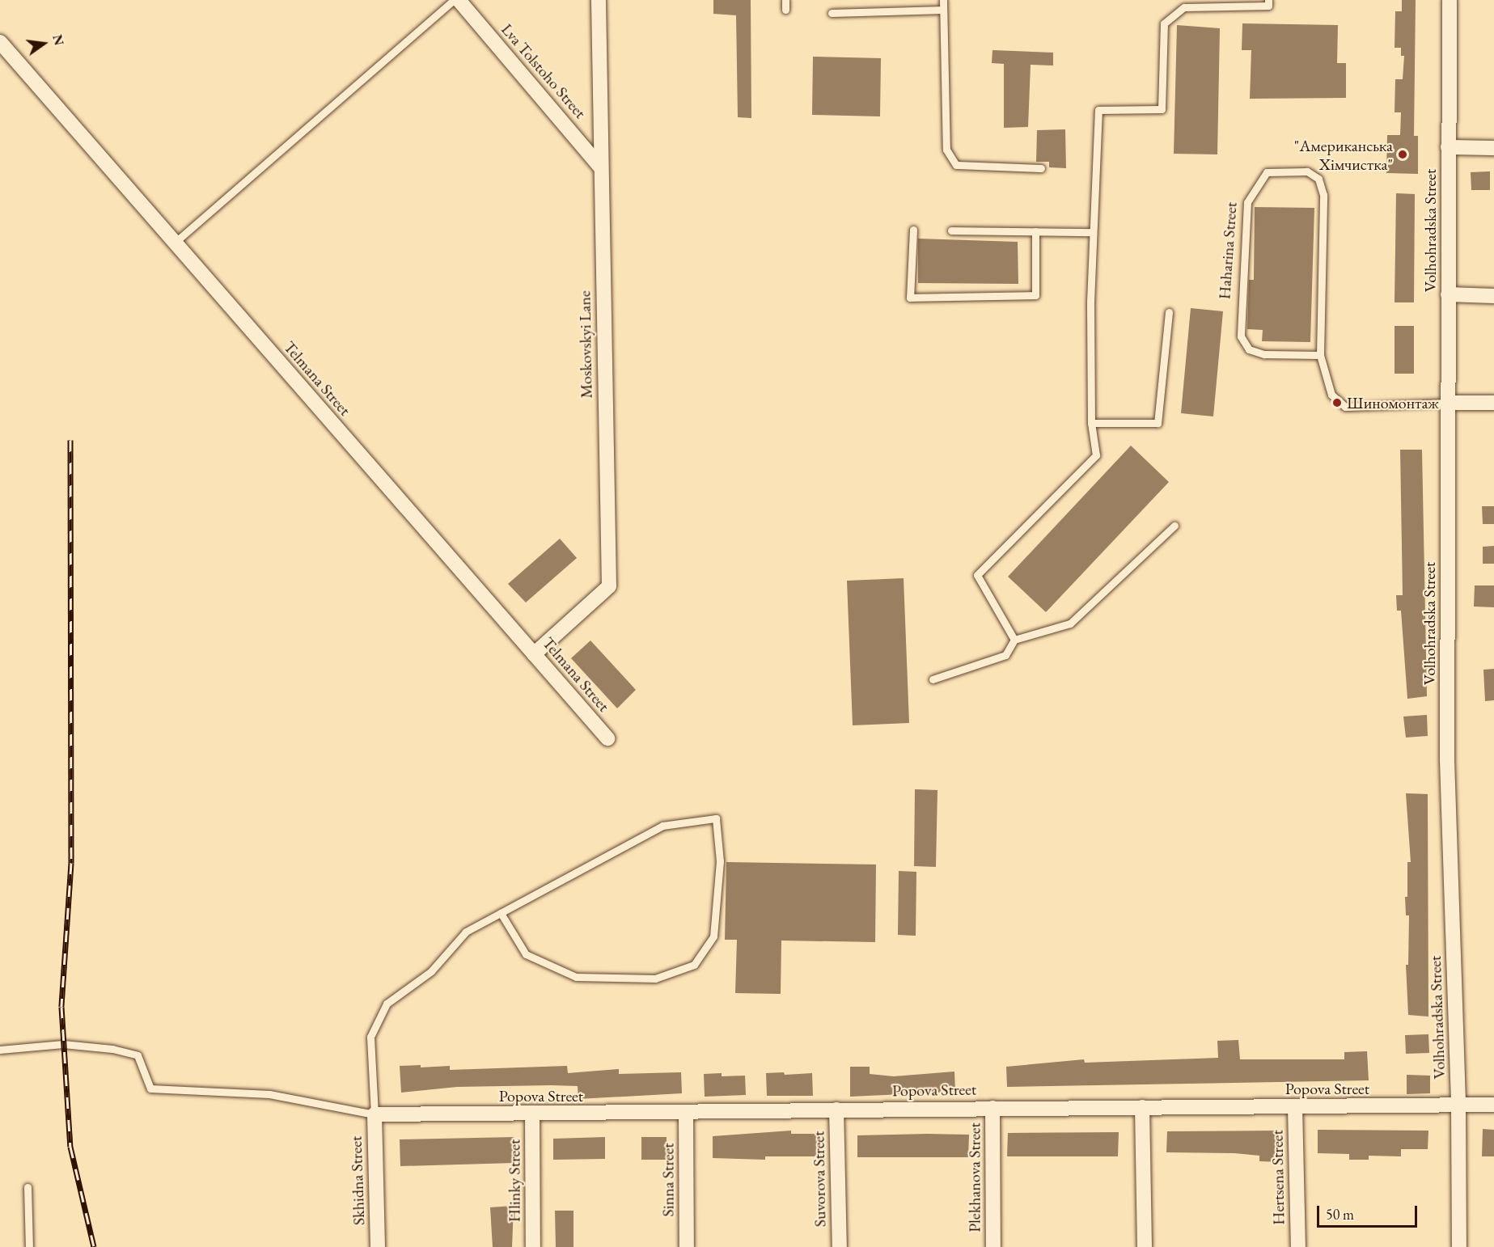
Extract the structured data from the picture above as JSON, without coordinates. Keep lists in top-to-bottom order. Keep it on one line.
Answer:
{"streets":{"street":["Lva Tolstoho Street","Volhohradska Street","Haharina Street","Moskovskyi Lane","Telmana Street","Popova Street","Plekhanova Street","Hertsena Street","Suvorova Street","Sinna Street","Skhidna Street","Hlinky Street"]},"crossings":[["Lva Tolstoho Street","Moskovskyi Lane"],["Volhohradska Street","Haharina Street"],["Volhohradska Street","Popova Street"],["Moskovskyi Lane","Telmana Street"],["Popova Street","Plekhanova Street"],["Popova Street","Hertsena Street"],["Popova Street","Suvorova Street"],["Popova Street","Sinna Street"],["Popova Street","Skhidna Street"],["Popova Street","Hlinky Street"]],"places":["\"Американська Хімчистка\"","Шиномонтаж"],"scale_bar":"50 m","north":"right"}
